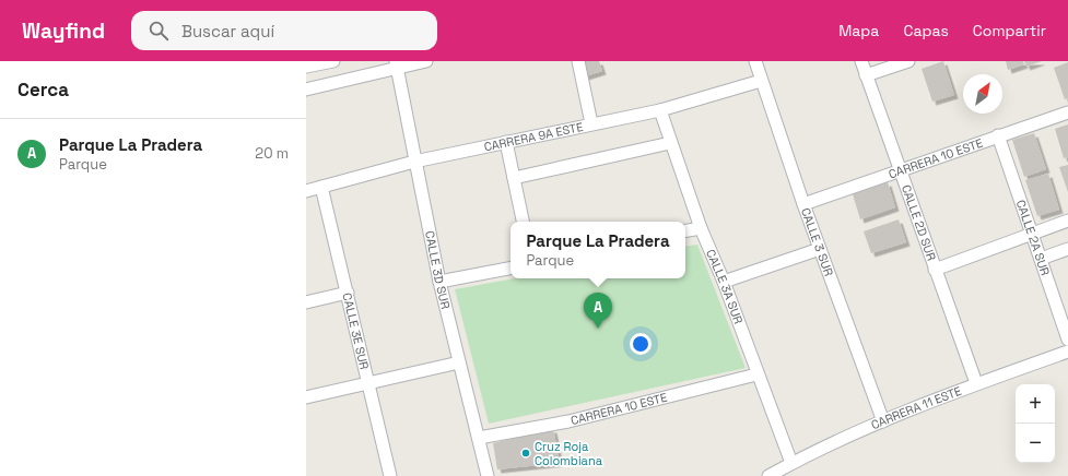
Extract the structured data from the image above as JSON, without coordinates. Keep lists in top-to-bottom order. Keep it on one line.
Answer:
{"streets":{"street":["CARRERA 9A ESTE","CARRERA 10 ESTE","CALLE 2D SUR","CALLE 2A SUR","CALLE 3 SUR","CALLE 3D SUR","CALLE 3A SUR","CALLE 3E SUR","CARRERA 11 ESTE"]},"crossings":[["CARRERA 9A ESTE","CALLE 3 SUR"],["CARRERA 9A ESTE","CALLE 3D SUR"],["CARRERA 9A ESTE","CALLE 3A SUR"],["CARRERA 9A ESTE","CALLE 3E SUR"],["CARRERA 10 ESTE","CALLE 2D SUR"],["CARRERA 10 ESTE","CALLE 2A SUR"],["CARRERA 10 ESTE","CALLE 3 SUR"],["CARRERA 10 ESTE","CALLE 3D SUR"],["CARRERA 10 ESTE","CALLE 3A SUR"],["CALLE 2D SUR","CARRERA 11 ESTE"],["CALLE 3 SUR","CARRERA 11 ESTE"],["CALLE 3A SUR","CARRERA 11 ESTE"]],"places":["Cruz Roja Colombiana"],"north":"top right","page":{"header":"Wayfind","search":"Buscar aquí","nav":["Mapa","Capas","Compartir"],"heading":"Cerca","list":[{"mark":"A","name":"Parque La Pradera","note":"Parque","value":"20 m"}],"popup":["Parque La Pradera","Parque"],"pins":"A","map_buttons":["+","−"]}}
